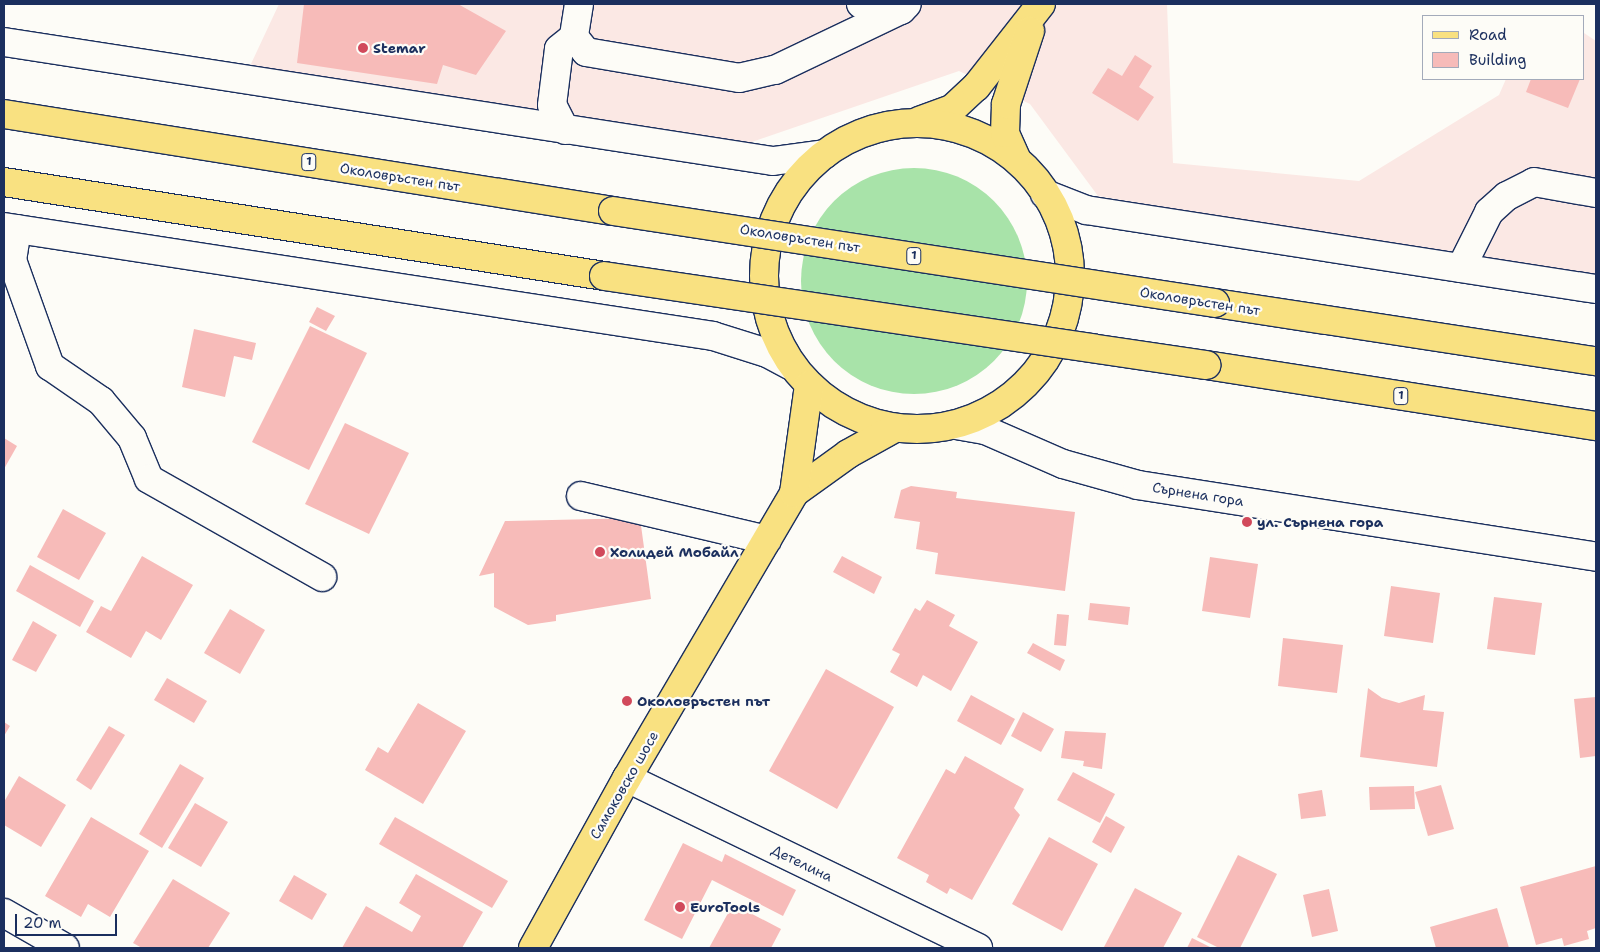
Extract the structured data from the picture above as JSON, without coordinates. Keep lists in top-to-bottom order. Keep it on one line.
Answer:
{"streets":{"main road":["1","Околовръстен път","Самоковско шосе"],"street":["Сърнена гора","Детелина"]},"crossings":[["Самоковско шосе","Детелина"]],"places":["Stemar","ул. Сърнена гора","Холидей Мобайл","Околовръстен път","EuroTools"],"legend":["Road","Building"],"scale_bar":"20 m"}
